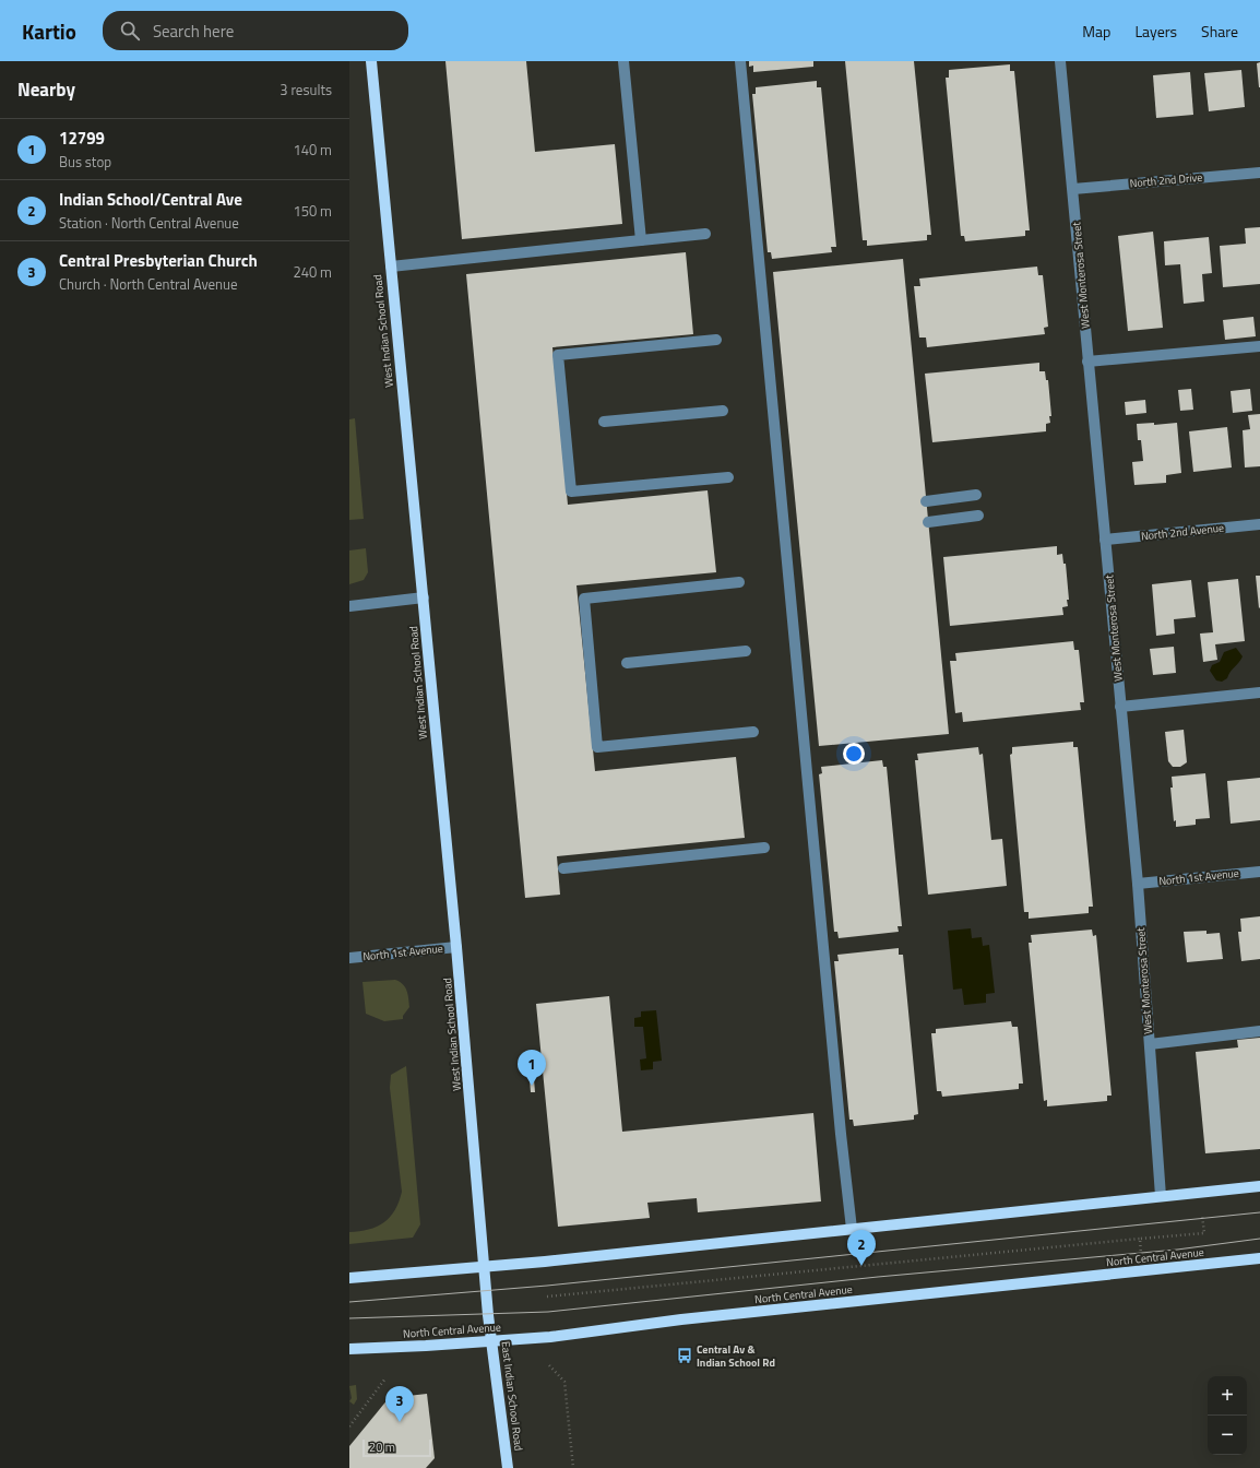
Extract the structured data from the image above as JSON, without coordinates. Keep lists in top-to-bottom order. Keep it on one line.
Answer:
{"streets":{"main road":["West Indian School Road","North Central Avenue","East Indian School Road"],"street":["North 2nd Drive","West Monterosa Street","North 2nd Avenue","North 1st Avenue"]},"crossings":[["North 2nd Drive","West Monterosa Street"],["West Monterosa Street","North 2nd Avenue"],["West Monterosa Street","North 1st Avenue"],["West Indian School Road","North 1st Avenue"],["West Indian School Road","East Indian School Road"],["North Central Avenue","East Indian School Road"]],"places":{"bus stop":["Central Av & Indian School Rd"]},"scale_bar":"20 m","page":{"header":"Kartio","search":"Search here","nav":["Map","Layers","Share"],"heading":["Nearby","3 results"],"list":[{"mark":"1","name":"12799","note":"Bus stop","value":"140 m"},{"mark":"2","name":"Indian School/Central Ave","note":"Station · North Central Avenue","value":"150 m"},{"mark":"3","name":"Central Presbyterian Church","note":"Church · North Central Avenue","value":"240 m"}],"pins":["1","2","3"],"map_buttons":["+","−"],"scale":"20 m"}}
